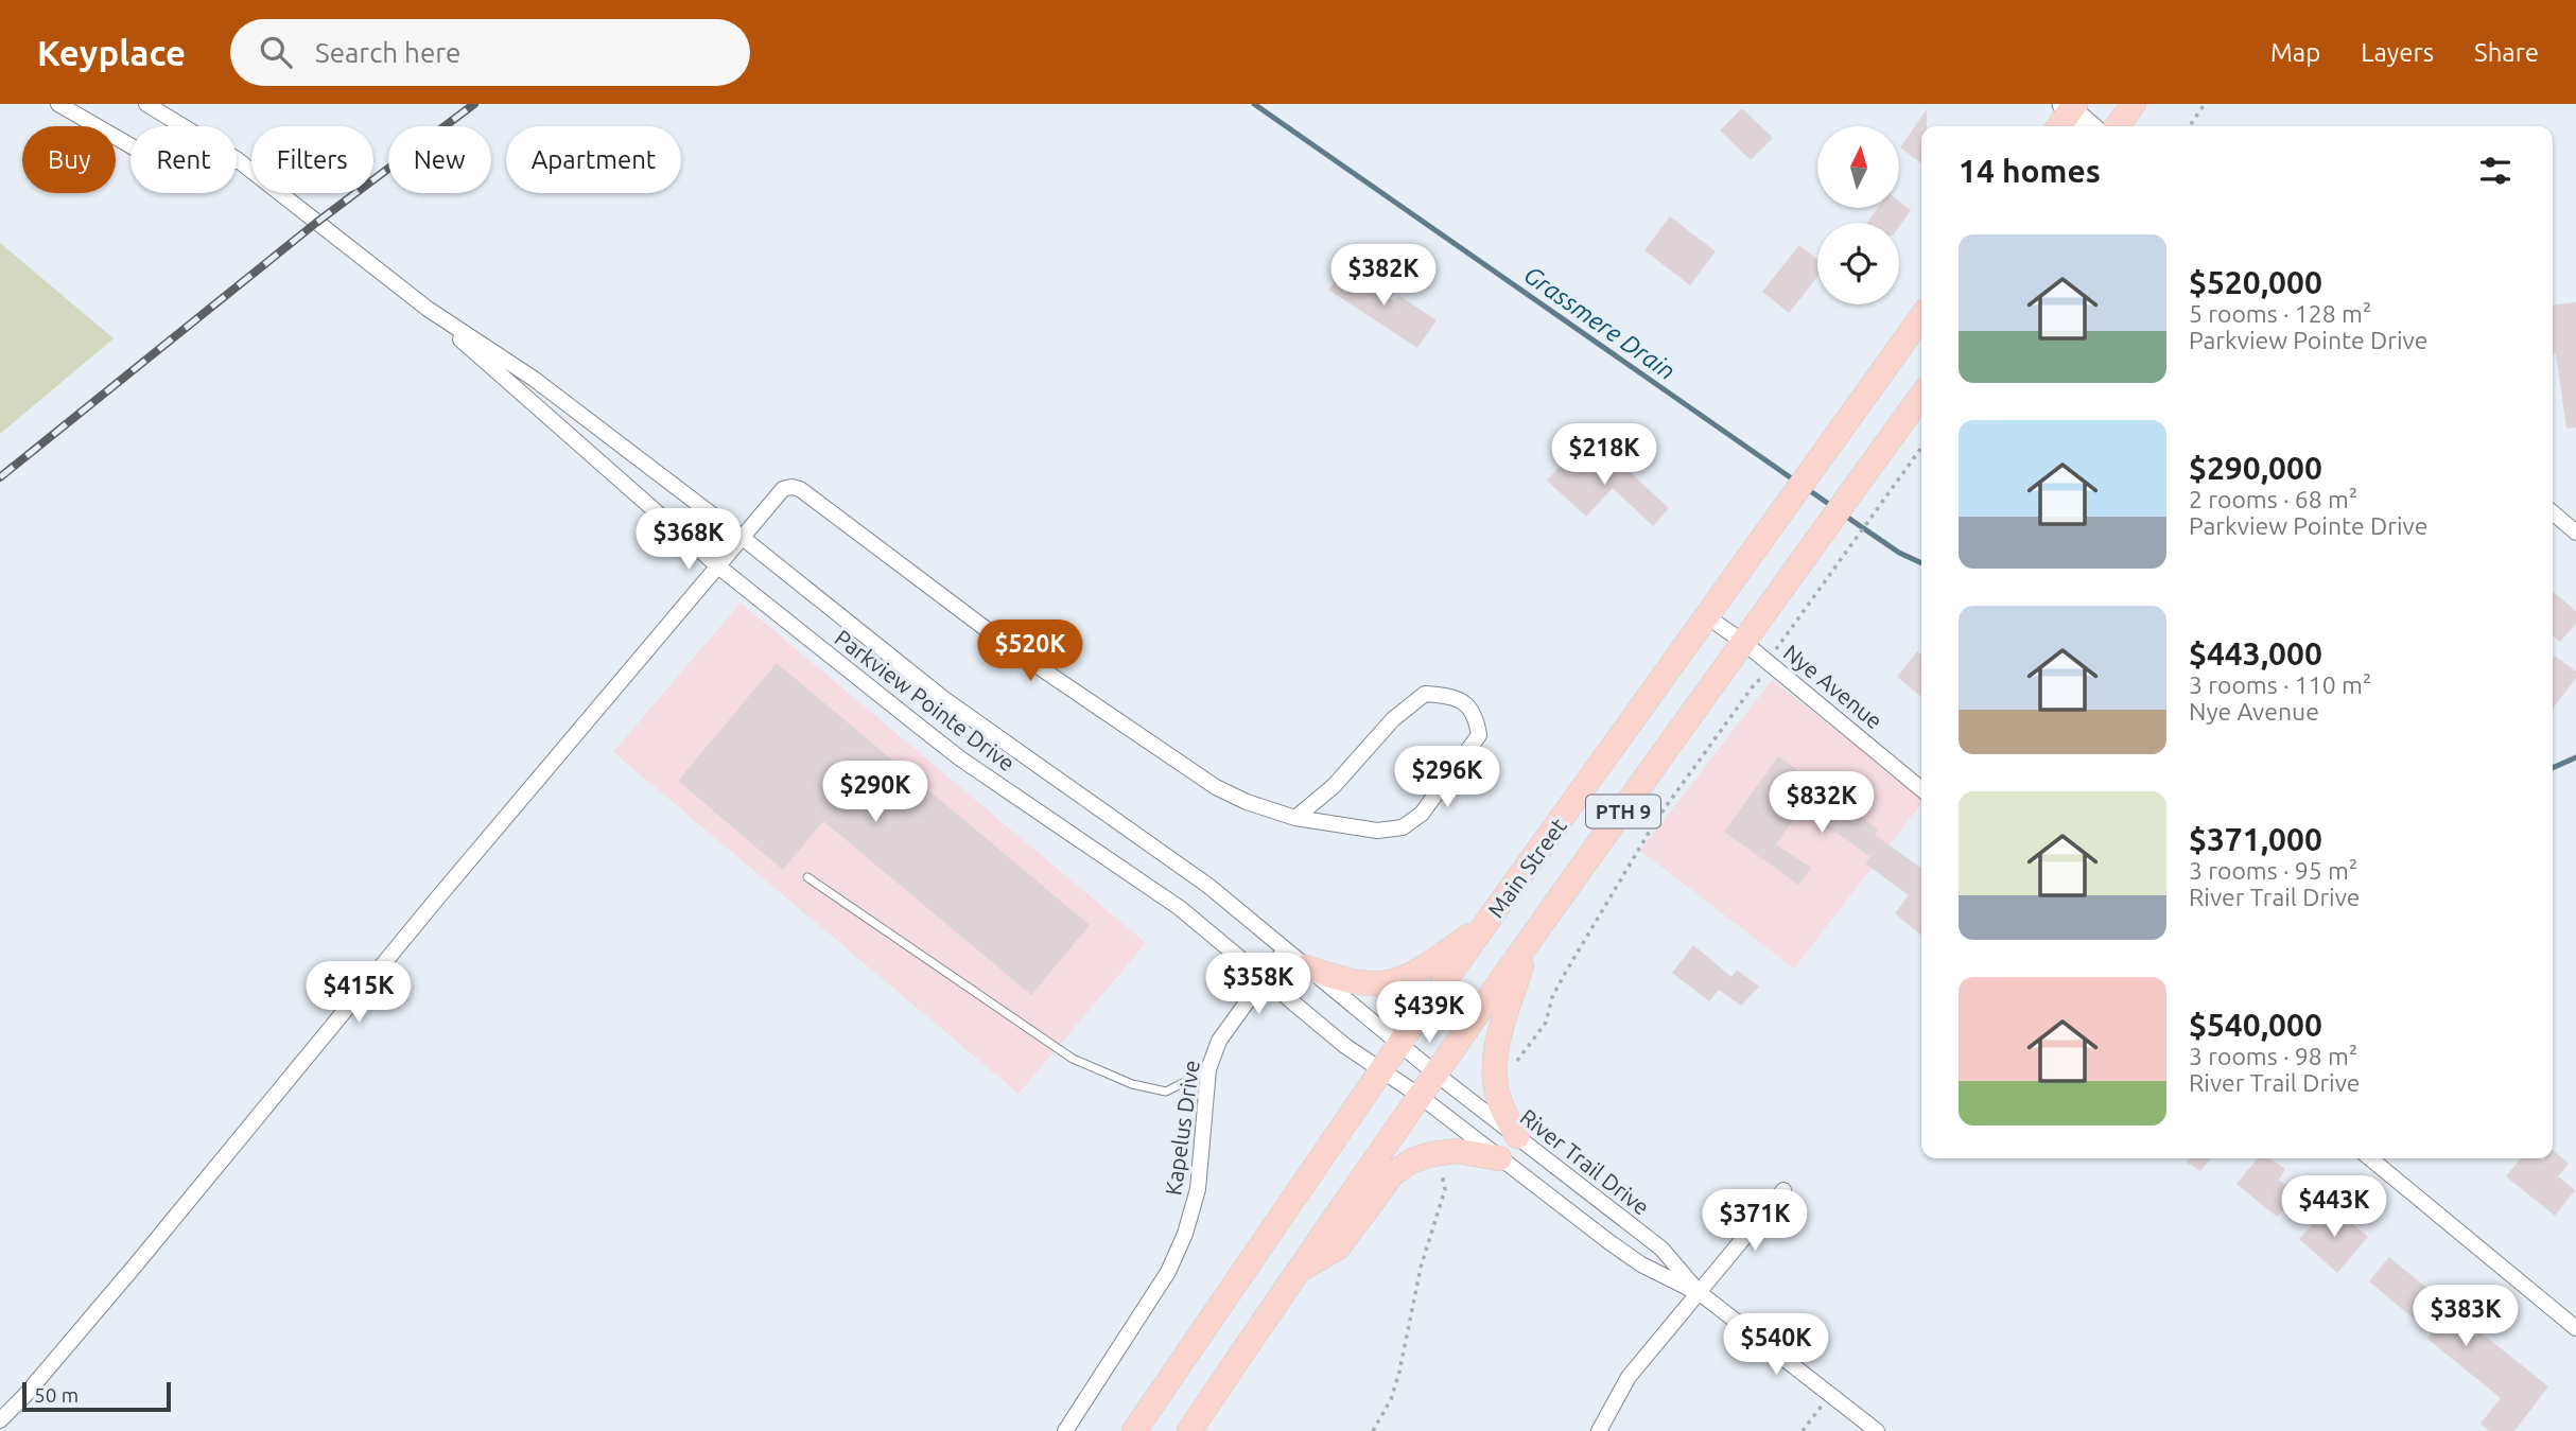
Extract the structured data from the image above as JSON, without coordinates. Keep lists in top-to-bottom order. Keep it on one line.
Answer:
{"streets":{"main road":["PTH 9","Main Street"],"street":["Nye Avenue","Parkview Pointe Drive","Kapelus Drive","River Trail Drive"]},"crossings":[["Nye Avenue","Main Street"],["Parkview Pointe Drive","Main Street"],["Parkview Pointe Drive","Kapelus Drive"],["Parkview Pointe Drive","River Trail Drive"],["Main Street","River Trail Drive"]],"water":["Grassmere Drain"],"scale_bar":"50 m","north":"top","page":{"header":"Keyplace","search":"Search here","nav":["Map","Layers","Share"],"chip":["Buy","Rent","Filters","New","Apartment"],"heading":"14 homes","list":[{"name":"$520,000","note":"5 rooms · 128 m² · Parkview Pointe Drive"},{"name":"$290,000","note":"2 rooms · 68 m² · Parkview Pointe Drive"},{"name":"$443,000","note":"3 rooms · 110 m² · Nye Avenue"},{"name":"$371,000","note":"3 rooms · 95 m² · River Trail Drive"},{"name":"$540,000","note":"3 rooms · 98 m² · River Trail Drive"}],"price":["$382K","$218K","$368K","$520K","$296K","$290K","$832K","$358K","$415K","$439K","$443K","$371K","$383K","$540K"],"scale":"50 m"}}
